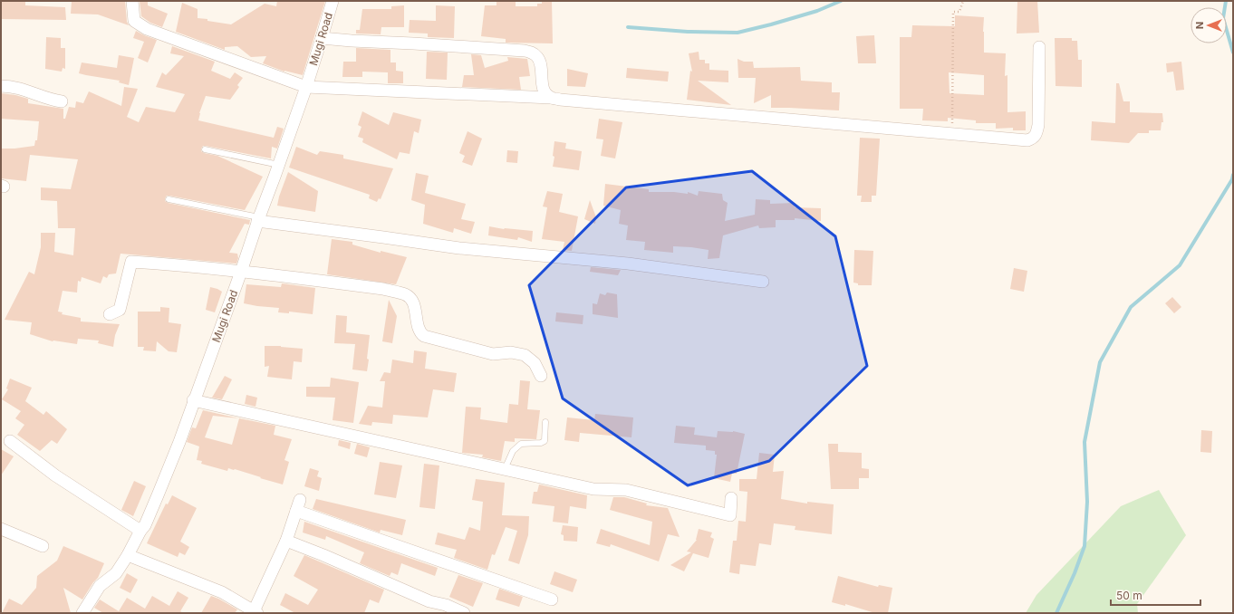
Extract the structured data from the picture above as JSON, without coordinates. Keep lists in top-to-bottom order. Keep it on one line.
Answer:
{"streets":{"street":["Mugi Road"]},"scale_bar":"50 m","north":"left"}
